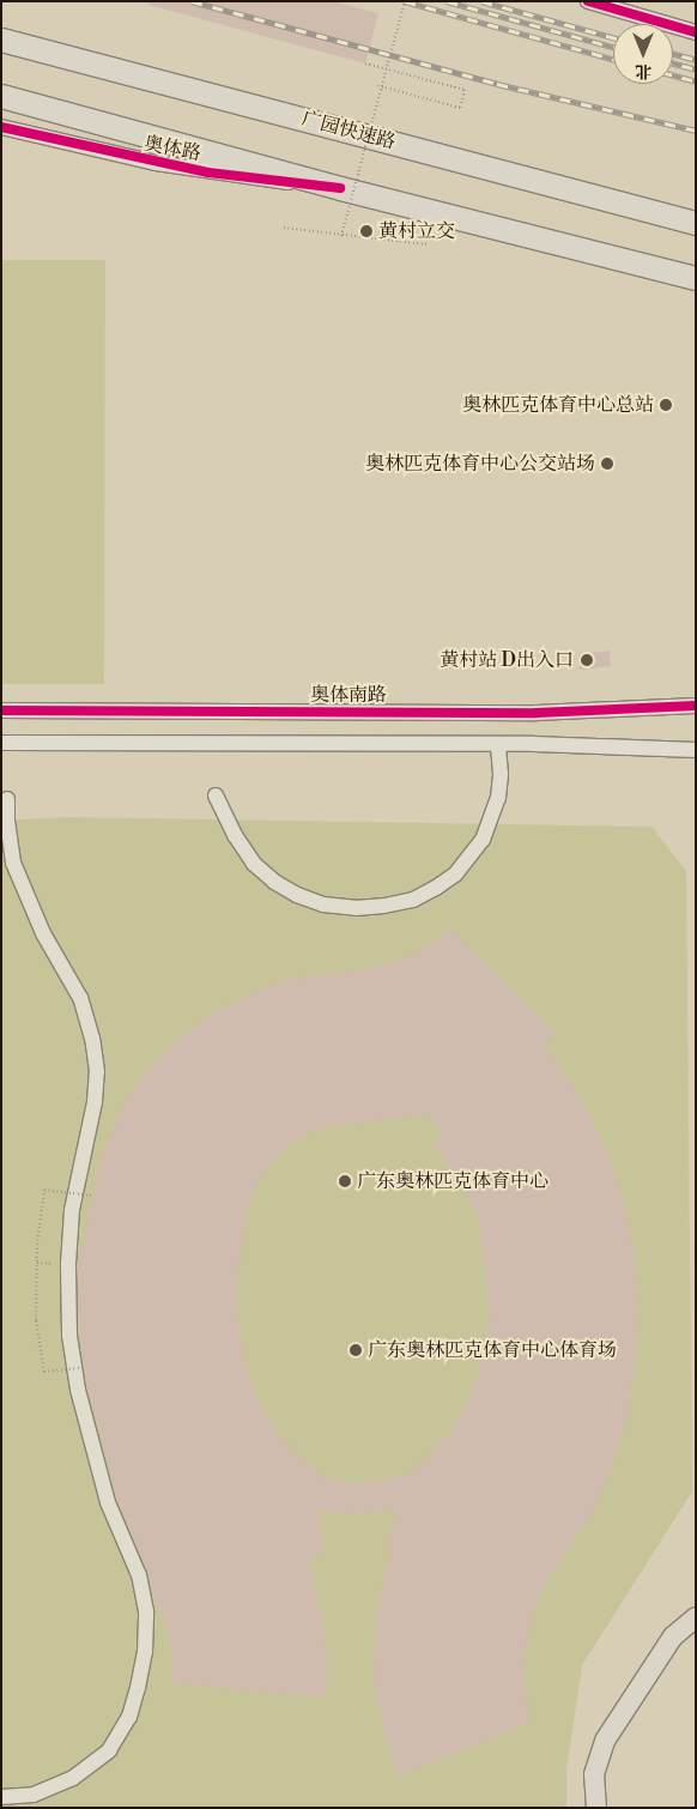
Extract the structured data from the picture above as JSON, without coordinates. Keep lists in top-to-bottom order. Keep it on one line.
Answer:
{"streets":{"highway":["广园快速路"],"street":["奥体路","奥体南路"]},"places":["黄村立交","奥林匹克体育中心总站","奥林匹克体育中心公交站场","黄村站 D出入口","广东奥林匹克体育中心","广东奥林匹克体育中心体育场"],"north":"bottom"}
